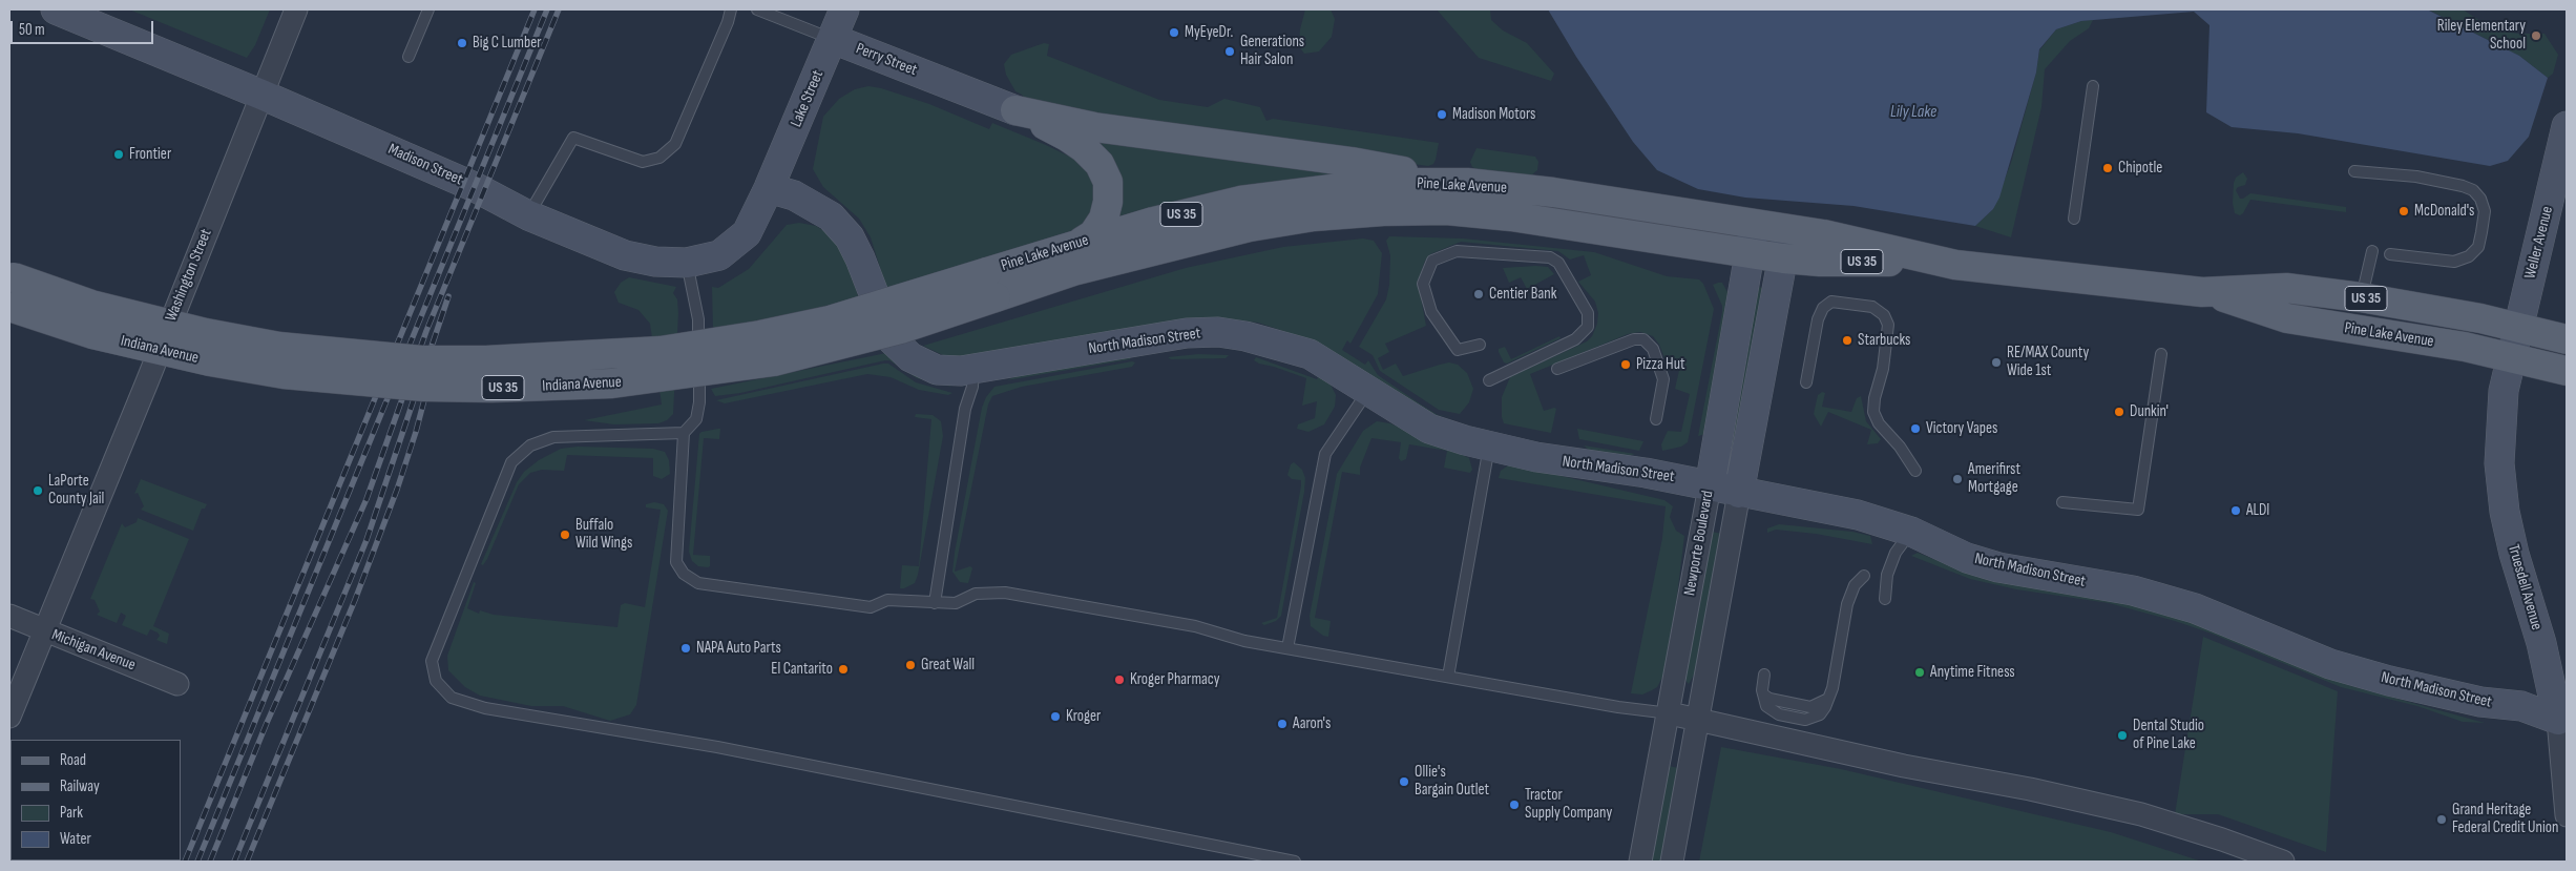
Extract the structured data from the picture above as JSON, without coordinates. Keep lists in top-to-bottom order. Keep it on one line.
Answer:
{"streets":{"main road":["Pine Lake Avenue","US 35","Indiana Avenue"],"street":["Perry Street","Lake Street","Madison Street","Weller Avenue","Washington Street","North Madison Street","Newporte Boulevard","Truesdell Avenue","Michigan Avenue"]},"crossings":[["Perry Street","Lake Street"],["Lake Street","Madison Street"],["Lake Street","North Madison Street"],["Madison Street","Washington Street"],["Madison Street","North Madison Street"],["Pine Lake Avenue","Weller Avenue"],["Pine Lake Avenue","Indiana Avenue"],["Pine Lake Avenue","Newporte Boulevard"],["Pine Lake Avenue","Truesdell Avenue"],["Weller Avenue","Truesdell Avenue"],["Washington Street","Michigan Avenue"],["North Madison Street","Newporte Boulevard"],["North Madison Street","Truesdell Avenue"]],"water":["Lily Lake"],"places":["MyEyeDr.","Riley Elementary School","Big C Lumber","Generations Hair Salon","Madison Motors","Frontier","Chipotle","McDonald's","Centier Bank","Starbucks","RE/MAX County Wide 1st","Pizza Hut","Dunkin'","Victory Vapes","Amerifirst Mortgage","LaPorte County Jail","ALDI","Buffalo Wild Wings","NAPA Auto Parts","Great Wall","El Cantarito","Anytime Fitness","Kroger Pharmacy","Kroger","Aaron's","Dental Studio of Pine Lake","Ollie's Bargain Outlet","Tractor Supply Company","Grand Heritage Federal Credit Union"],"legend":["Road","Railway","Park","Water"],"scale_bar":"50 m"}
